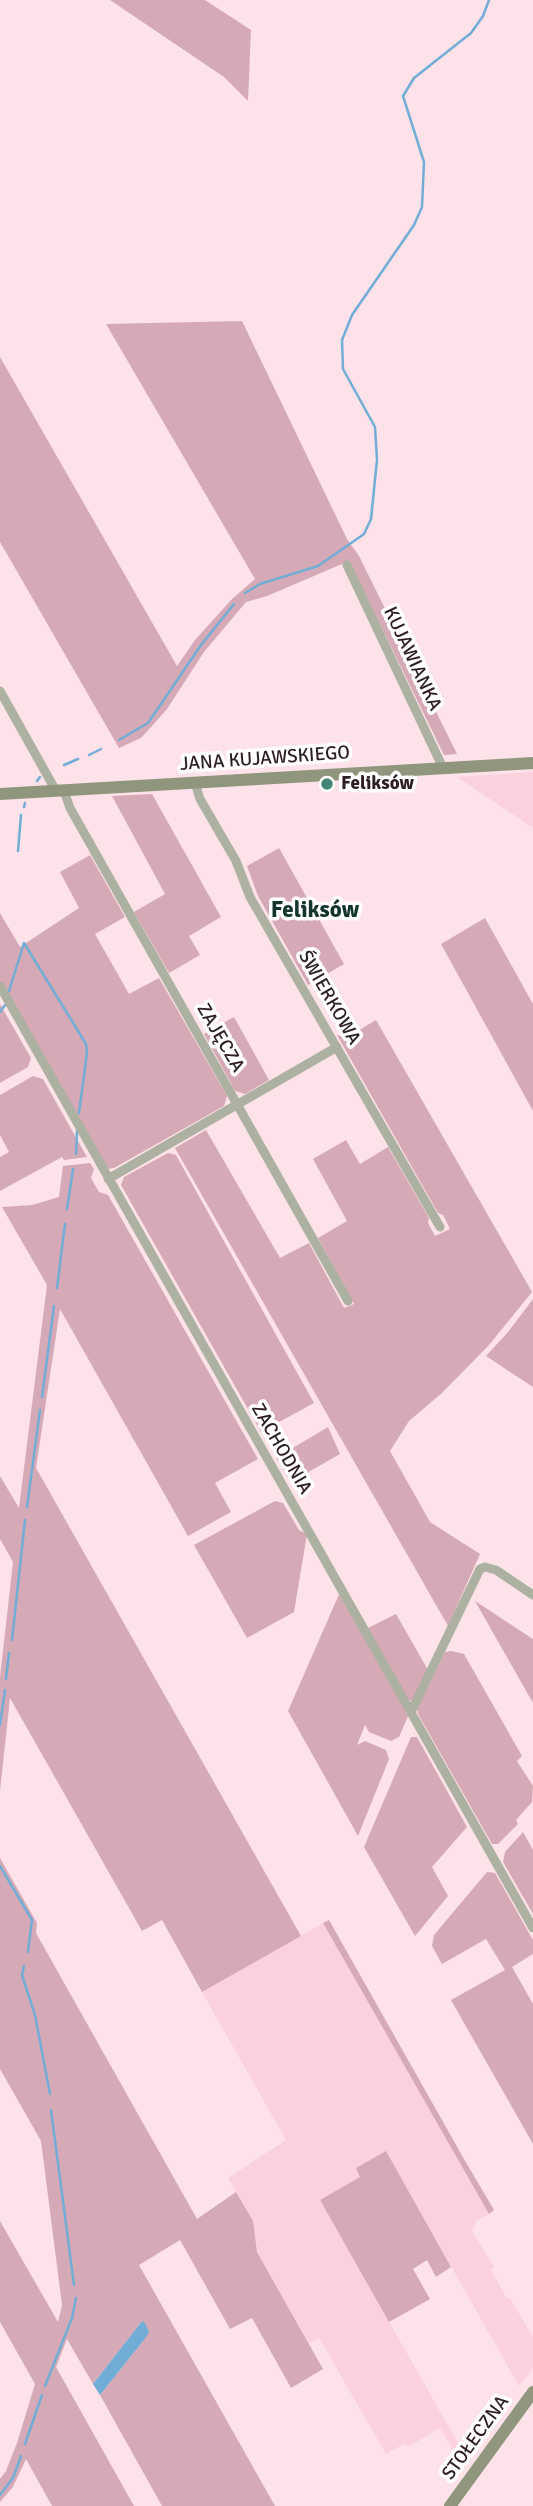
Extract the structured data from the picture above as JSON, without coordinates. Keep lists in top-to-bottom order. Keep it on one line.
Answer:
{"streets":{"main road":["JANA KUJAWSKIEGO","STOŁECZNA"],"street":["KUJAWIANKA","ŚWIERKOWA","ZAJĘCZA","ZACHODNIA"]},"crossings":[["KUJAWIANKA","JANA KUJAWSKIEGO"],["JANA KUJAWSKIEGO","ŚWIERKOWA"],["JANA KUJAWSKIEGO","ZAJĘCZA"]],"districts":["Feliksów"],"places":["Feliksów"]}
